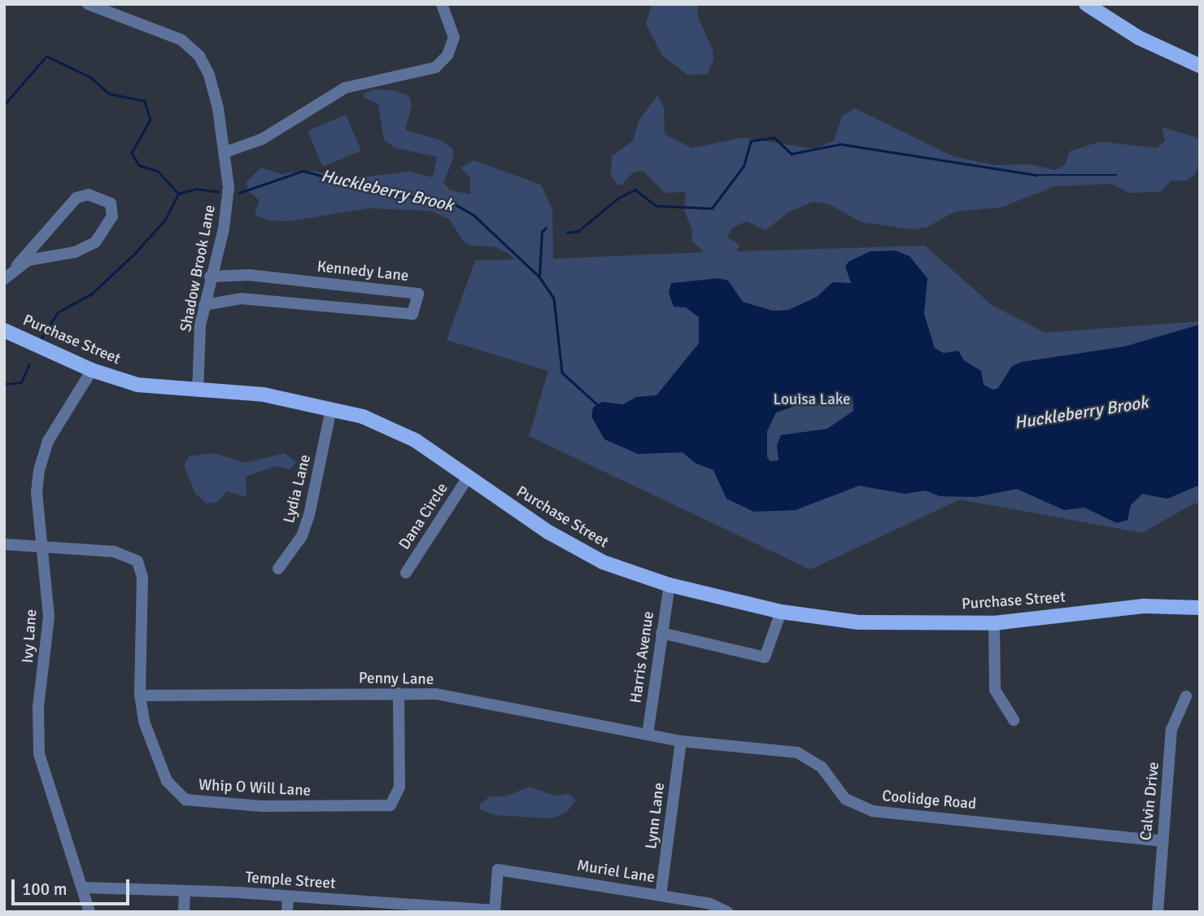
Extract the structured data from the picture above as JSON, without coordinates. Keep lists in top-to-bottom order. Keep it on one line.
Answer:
{"streets":{"main road":["Purchase Street"],"street":["Shadow Brook Lane","Kennedy Lane","Lydia Lane","Dana Circle","Ivy Lane","Harris Avenue","Penny Lane","Whip O Will Lane","Coolidge Road","Calvin Drive","Lynn Lane","Muriel Lane","Temple Street"]},"crossings":[["Shadow Brook Lane","Kennedy Lane"],["Shadow Brook Lane","Purchase Street"],["Purchase Street","Lydia Lane"],["Purchase Street","Dana Circle"],["Purchase Street","Ivy Lane"],["Purchase Street","Harris Avenue"],["Ivy Lane","Whip O Will Lane"],["Ivy Lane","Temple Street"],["Harris Avenue","Penny Lane"],["Harris Avenue","Coolidge Road"],["Penny Lane","Whip O Will Lane"],["Penny Lane","Coolidge Road"],["Coolidge Road","Calvin Drive"],["Coolidge Road","Lynn Lane"],["Lynn Lane","Muriel Lane"],["Muriel Lane","Temple Street"]],"water":["Huckleberry Brook"],"parks":["Louisa Lake"],"scale_bar":"100 m"}
